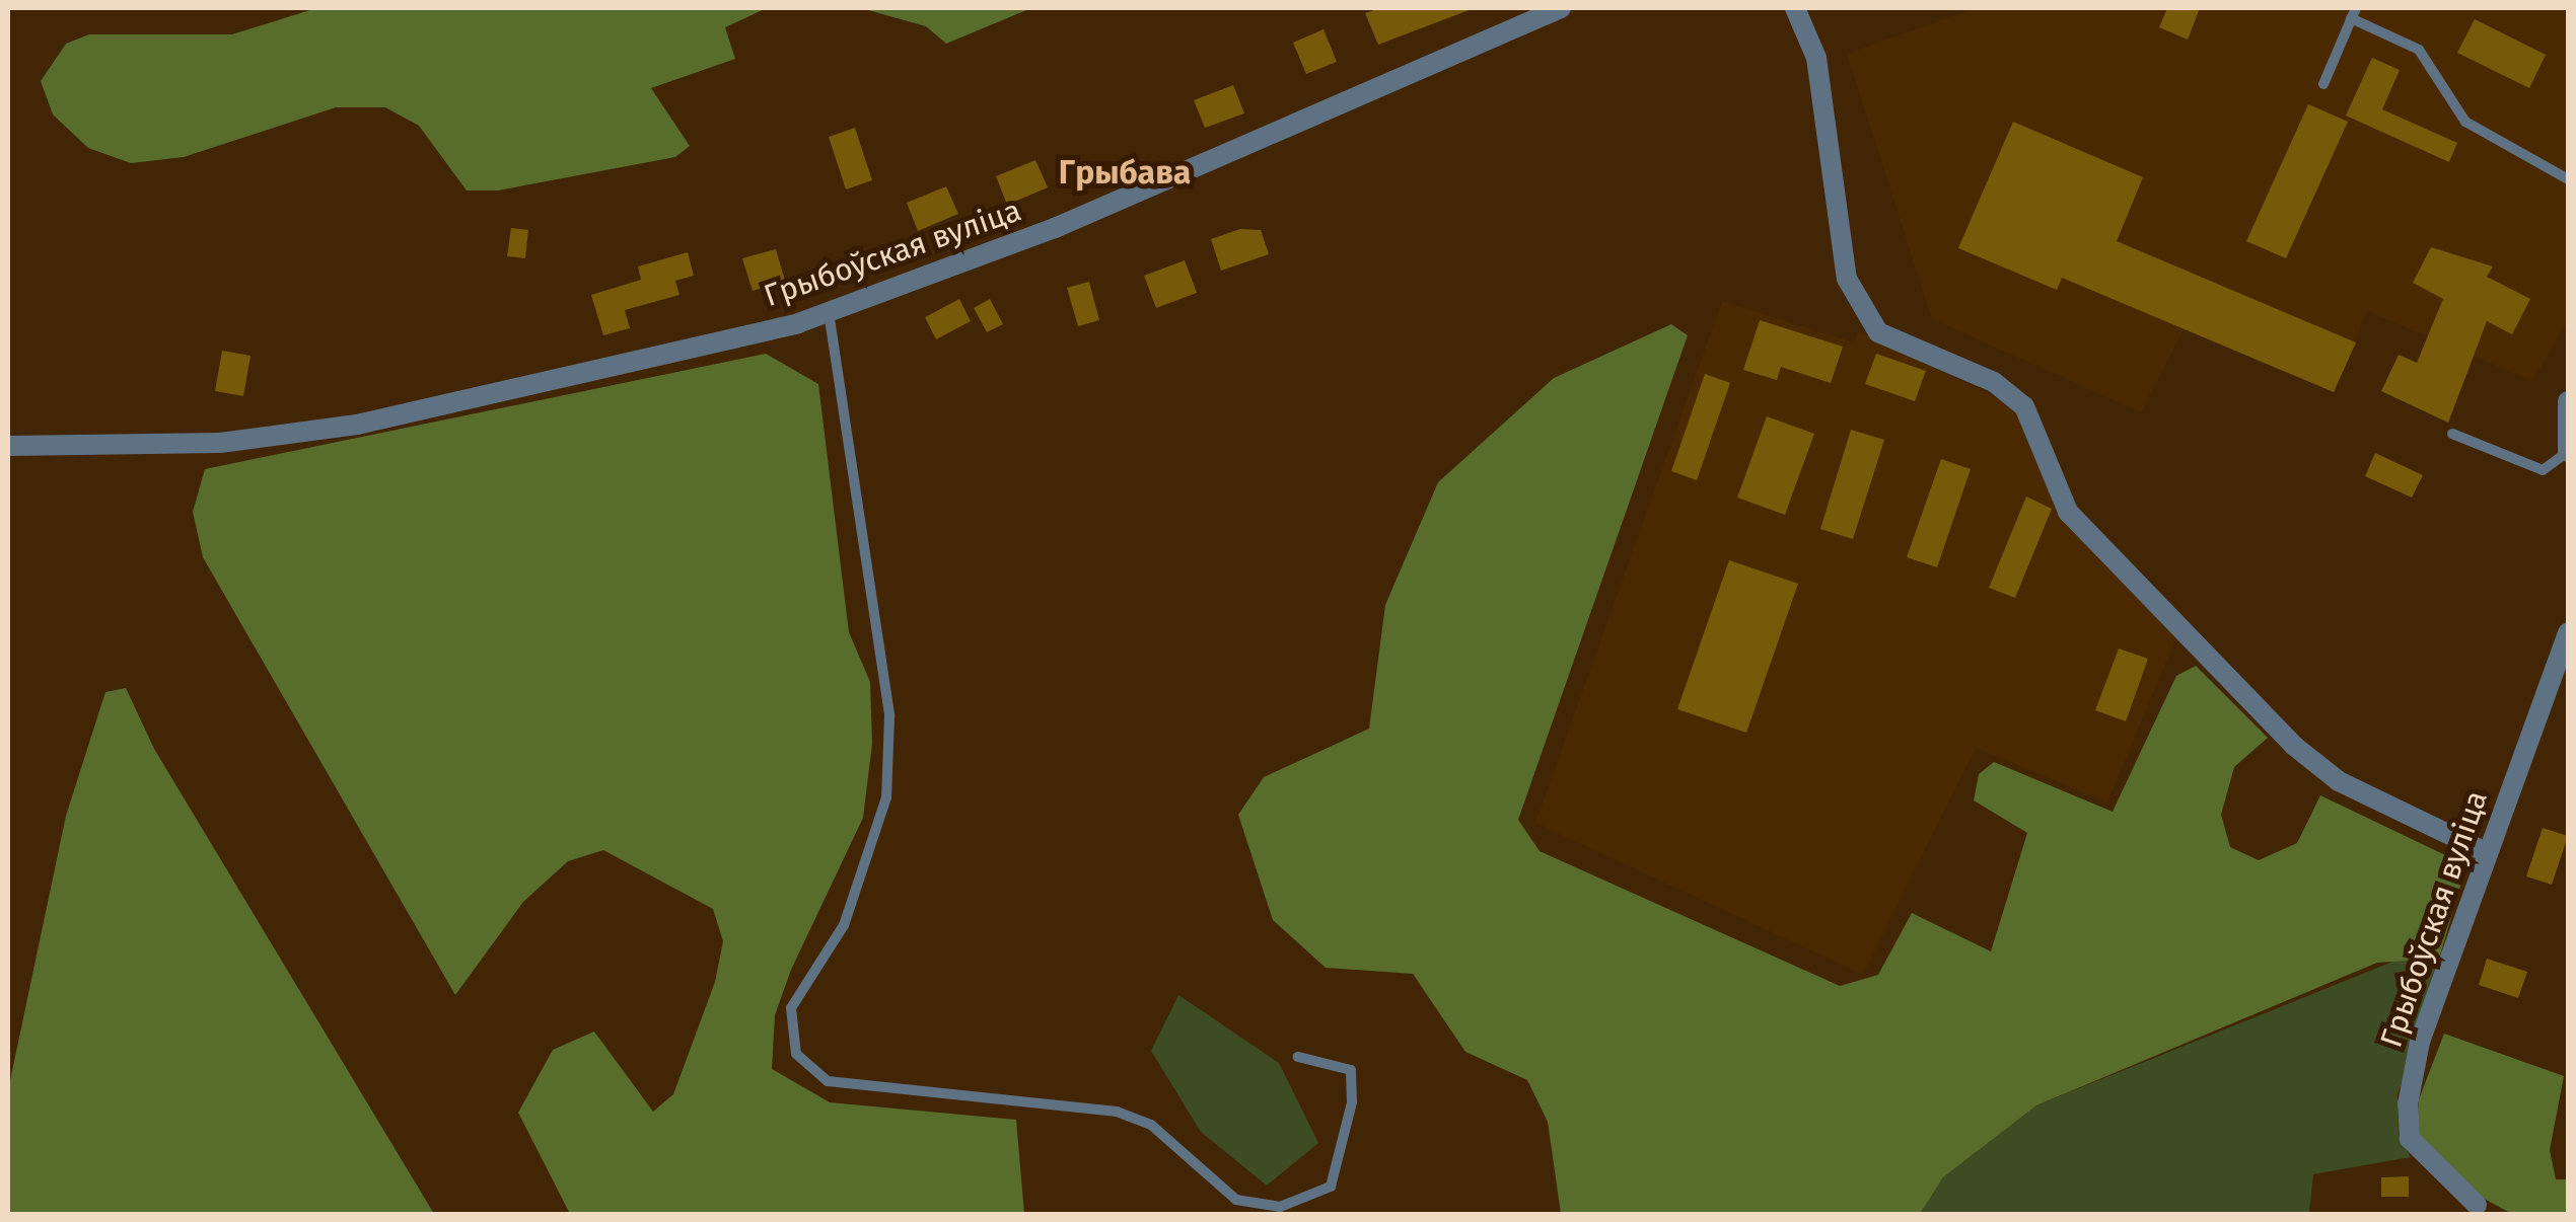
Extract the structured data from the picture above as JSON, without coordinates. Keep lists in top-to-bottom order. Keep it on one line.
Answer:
{"streets":{"street":["Грыбоўская вуліца"]},"districts":["Грыбава"]}
